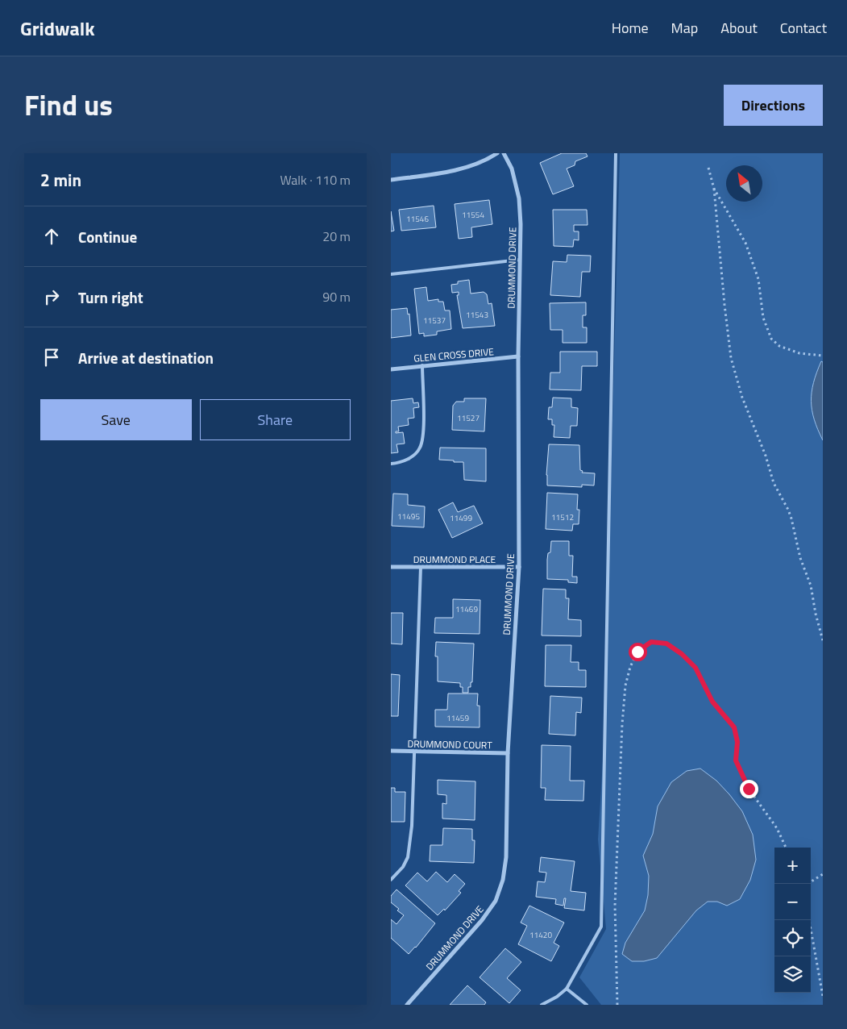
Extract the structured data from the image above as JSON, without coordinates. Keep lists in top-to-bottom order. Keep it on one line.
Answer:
{"streets":{"street":["DRUMMOND DRIVE","GLEN CROSS DRIVE","DRUMMOND PLACE","DRUMMOND COURT"]},"crossings":[["DRUMMOND DRIVE","GLEN CROSS DRIVE"],["DRUMMOND DRIVE","DRUMMOND PLACE"],["DRUMMOND DRIVE","DRUMMOND COURT"]],"house_numbers":["11554","11546","11543","11537","11527","11495","11512","11499","11469","11459","11420"],"north":"top left","page":{"header":"Gridwalk","nav":["Home","Map","About","Contact"],"title":"Find us","buttons":["Directions",["Save","Share"]],"heading":["2 min","Walk · 110 m"],"list":[["Continue","20 m"],["Turn right","90 m"],"Arrive at destination"],"map_buttons":["+","−"]}}
